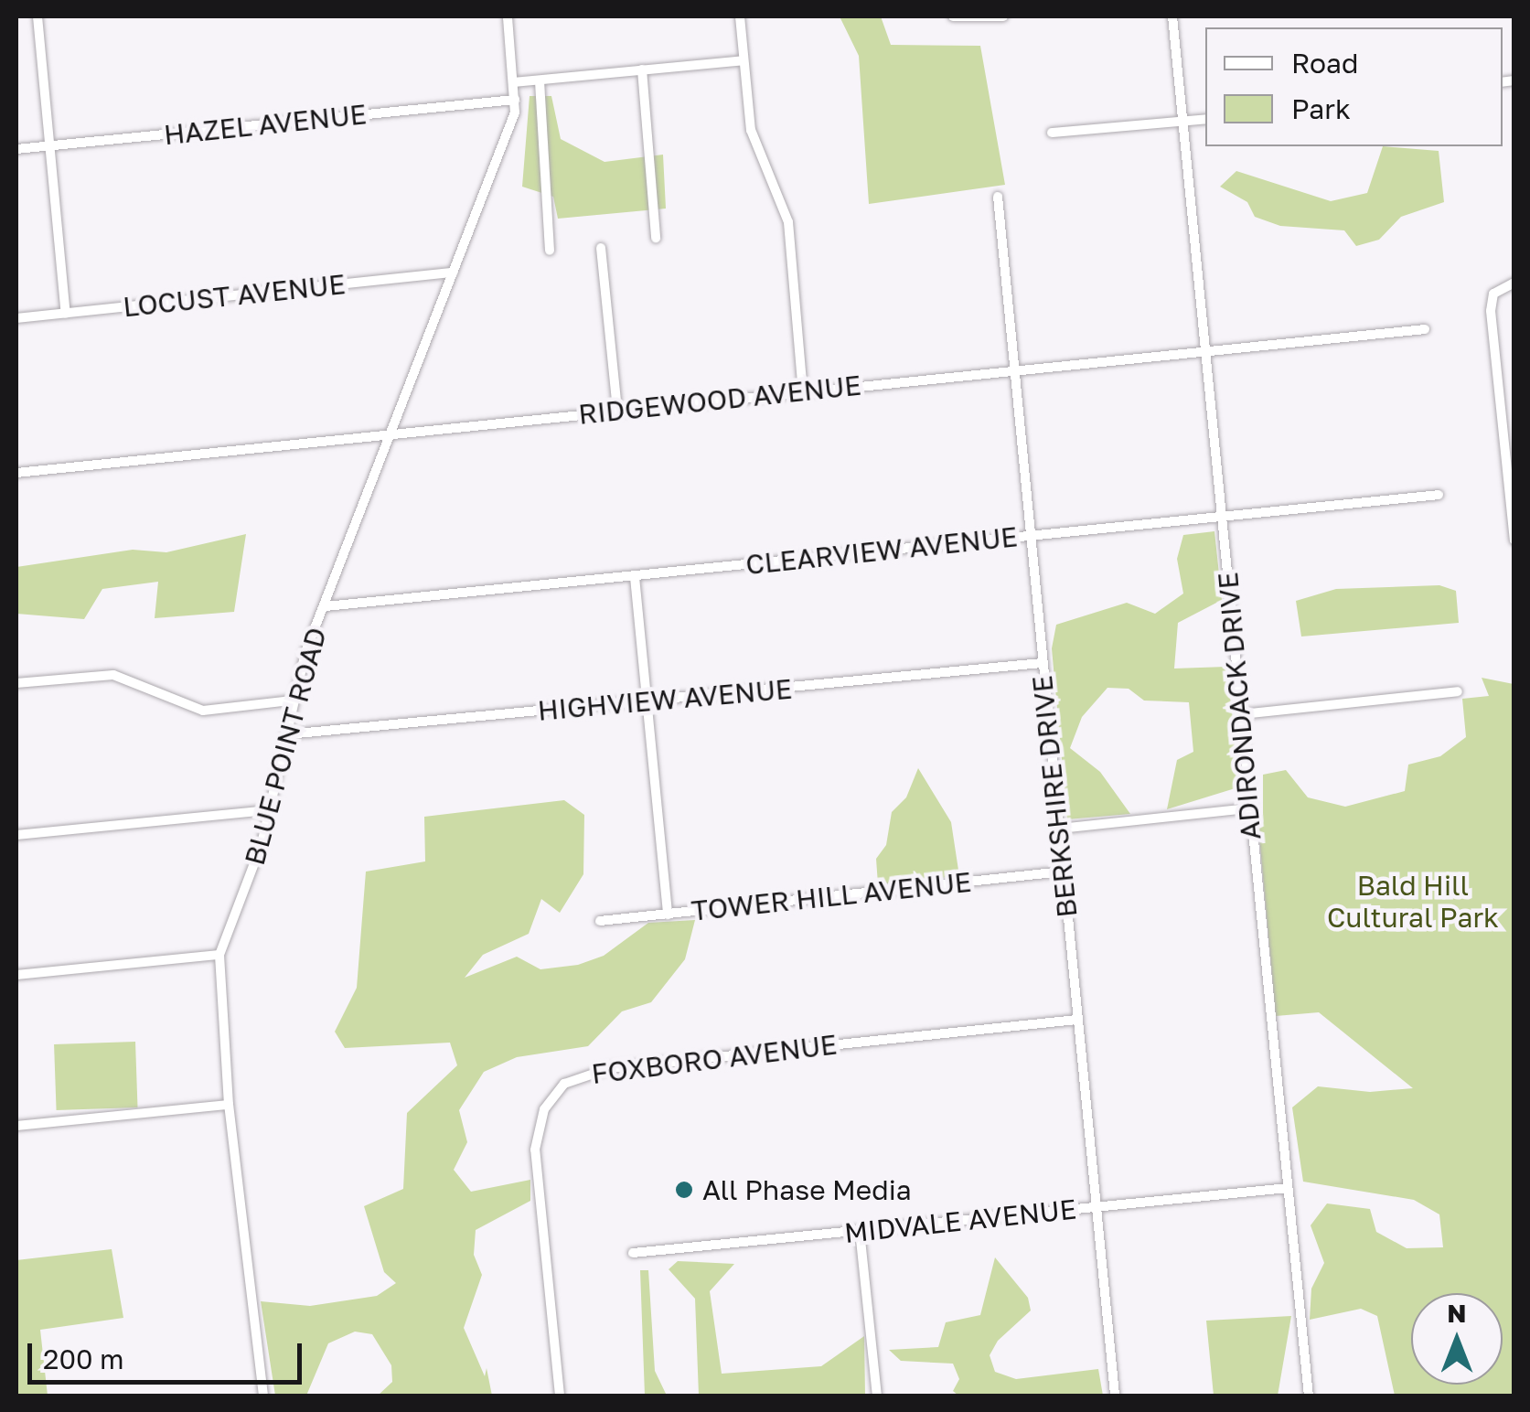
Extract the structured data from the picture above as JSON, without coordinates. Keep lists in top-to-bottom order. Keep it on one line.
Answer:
{"streets":{"street":["HAZEL AVENUE","LOCUST AVENUE","RIDGEWOOD AVENUE","CLEARVIEW AVENUE","HIGHVIEW AVENUE","ADIRONDACK DRIVE","BLUE POINT ROAD","BERKSHIRE DRIVE","TOWER HILL AVENUE","FOXBORO AVENUE","MIDVALE AVENUE"]},"crossings":[["HAZEL AVENUE","BLUE POINT ROAD"],["LOCUST AVENUE","BLUE POINT ROAD"],["RIDGEWOOD AVENUE","ADIRONDACK DRIVE"],["RIDGEWOOD AVENUE","BLUE POINT ROAD"],["RIDGEWOOD AVENUE","BERKSHIRE DRIVE"],["CLEARVIEW AVENUE","ADIRONDACK DRIVE"],["CLEARVIEW AVENUE","BLUE POINT ROAD"],["CLEARVIEW AVENUE","BERKSHIRE DRIVE"],["HIGHVIEW AVENUE","BLUE POINT ROAD"],["HIGHVIEW AVENUE","BERKSHIRE DRIVE"],["ADIRONDACK DRIVE","MIDVALE AVENUE"],["BERKSHIRE DRIVE","TOWER HILL AVENUE"],["BERKSHIRE DRIVE","FOXBORO AVENUE"],["BERKSHIRE DRIVE","MIDVALE AVENUE"]],"parks":["Bald Hill Cultural Park"],"places":["All Phase Media"],"legend":["Road","Park"],"scale_bar":"200 m","north":"top"}
